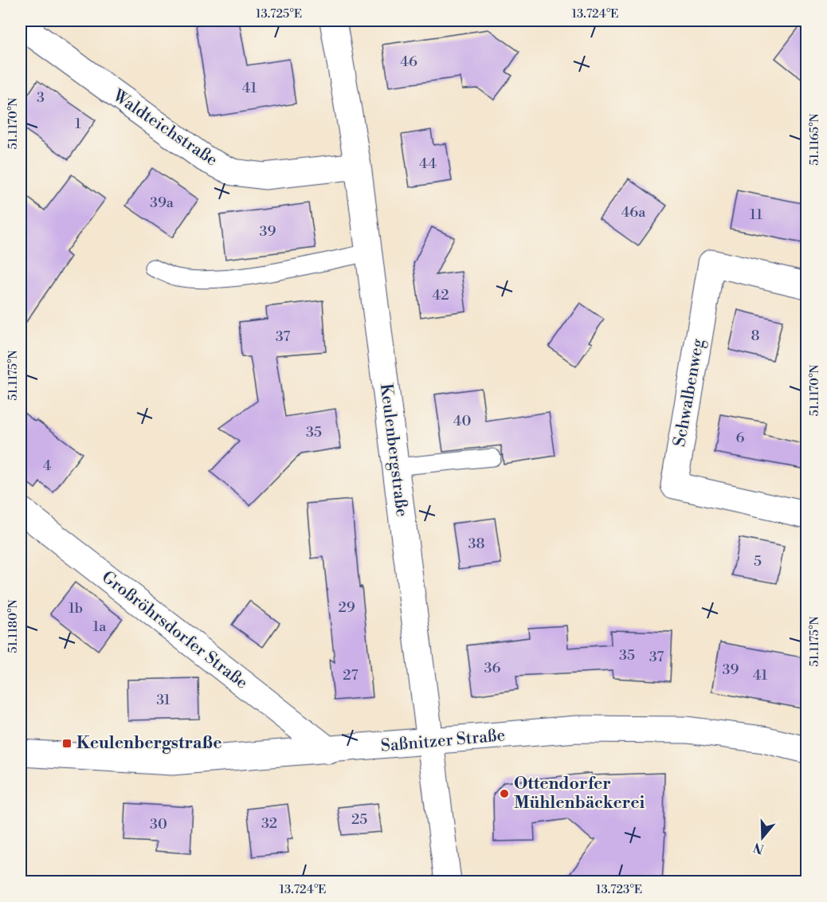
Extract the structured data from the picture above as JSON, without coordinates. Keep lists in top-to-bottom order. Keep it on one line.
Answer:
{"streets":{"street":["Waldteichstraße","Schwalbenweg","Keulenbergstraße","Großröhrsdorfer Straße","Saßnitzer Straße"]},"crossings":[["Waldteichstraße","Keulenbergstraße"],["Keulenbergstraße","Saßnitzer Straße"],["Großröhrsdorfer Straße","Saßnitzer Straße"]],"places":{"transit":["Keulenbergstraße"],"other":["Ottendorfer Mühlenbäckerei"]},"house_numbers":["46","41","3","1","44","39a","46a","11","39","42","8","37","40","35","6","4","38","5","29","1b","1a","35","37","36","39","27","41","31","25","32","30"],"north":"bottom","coordinates":["13.725°E","13.724°E","51.1170°N","51.1165°N","51.1175°N","51.1180°N","13.723°E"]}
